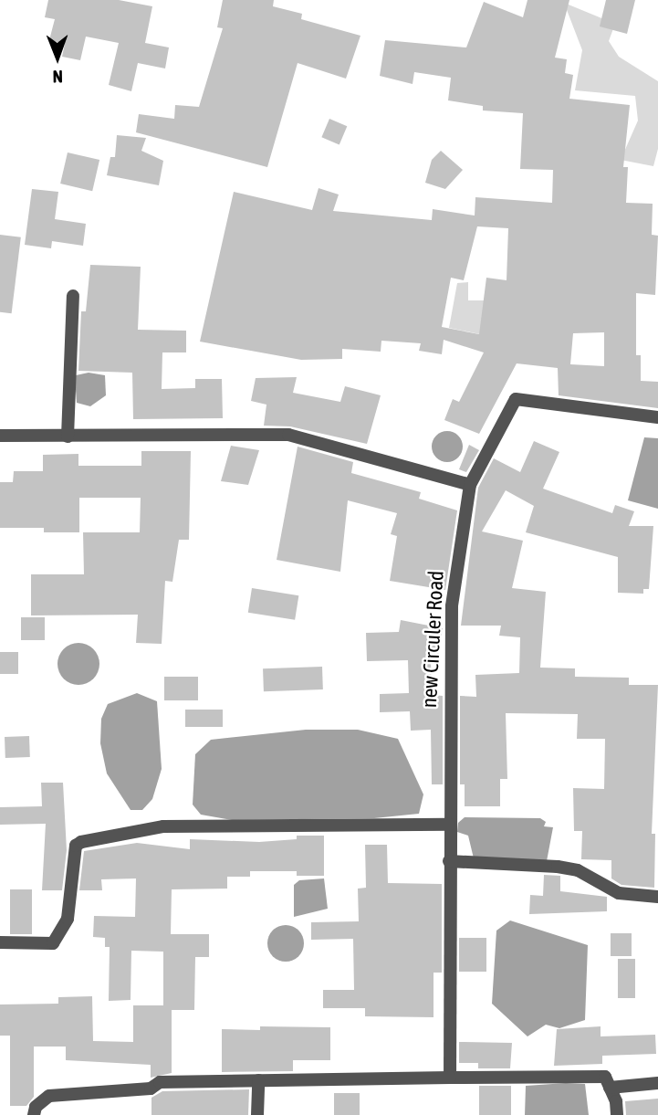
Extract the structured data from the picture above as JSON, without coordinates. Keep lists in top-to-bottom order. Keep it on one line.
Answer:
{"streets":{"street":["new Circuler Road"]},"north":"bottom"}
